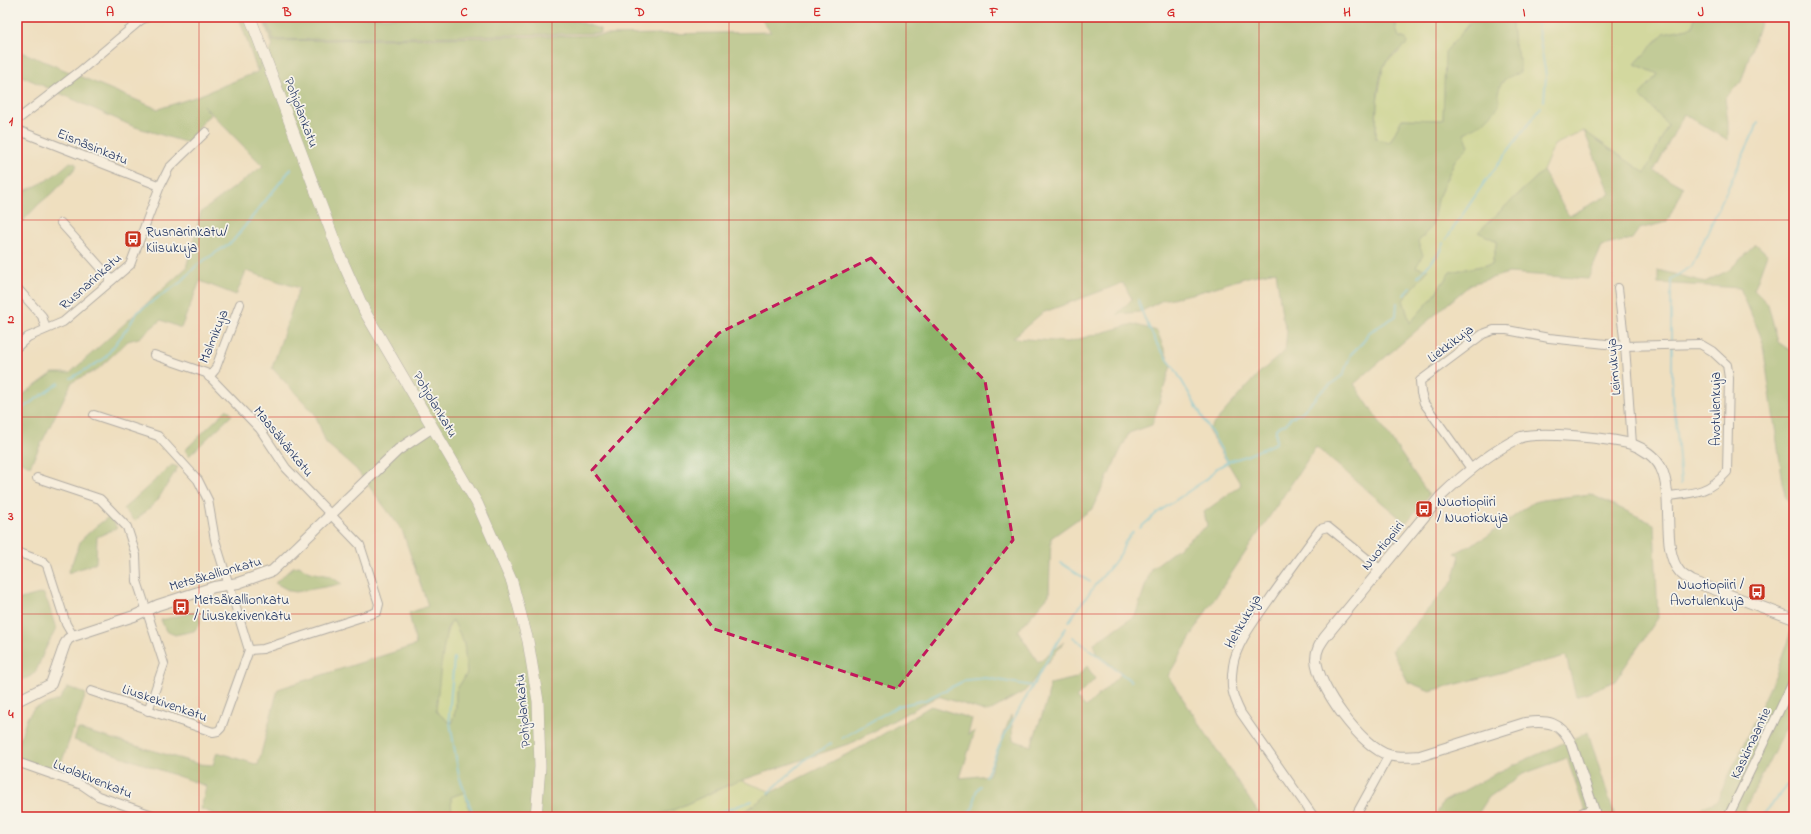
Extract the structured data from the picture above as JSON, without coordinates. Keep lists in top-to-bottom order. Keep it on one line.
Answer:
{"streets":{"main road":["Pohjolankatu"],"street":["Eisnäsinkatu","Rusnarinkatu","Malmikuja","Liekkikuja","Leimukuja","Avotulenkuja","Maasälvänkatu","Nuotiopiiri","Metsäkallionkatu","Hehkukuja","Liuskekivenkatu","Kaskimaantie","Luolakivenkatu"]},"crossings":[["Pohjolankatu","Metsäkallionkatu"],["Eisnäsinkatu","Rusnarinkatu"],["Malmikuja","Maasälvänkatu"],["Liekkikuja","Leimukuja"],["Liekkikuja","Avotulenkuja"],["Liekkikuja","Nuotiopiiri"],["Leimukuja","Avotulenkuja"],["Leimukuja","Nuotiopiiri"],["Avotulenkuja","Nuotiopiiri"],["Maasälvänkatu","Metsäkallionkatu"],["Maasälvänkatu","Liuskekivenkatu"],["Nuotiopiiri","Hehkukuja"]],"places":{"bus stop":["Rusnarinkatu/ Kiisukuja","Nuotiopiiri / Nuotiokuja","Nuotiopiiri / Avotulenkuja","Metsäkallionkatu / Liuskekivenkatu"]},"grid":{"columns":["A","B","C","D","E","F","G","H","I","J"],"rows":["1","2","3","4"]}}
